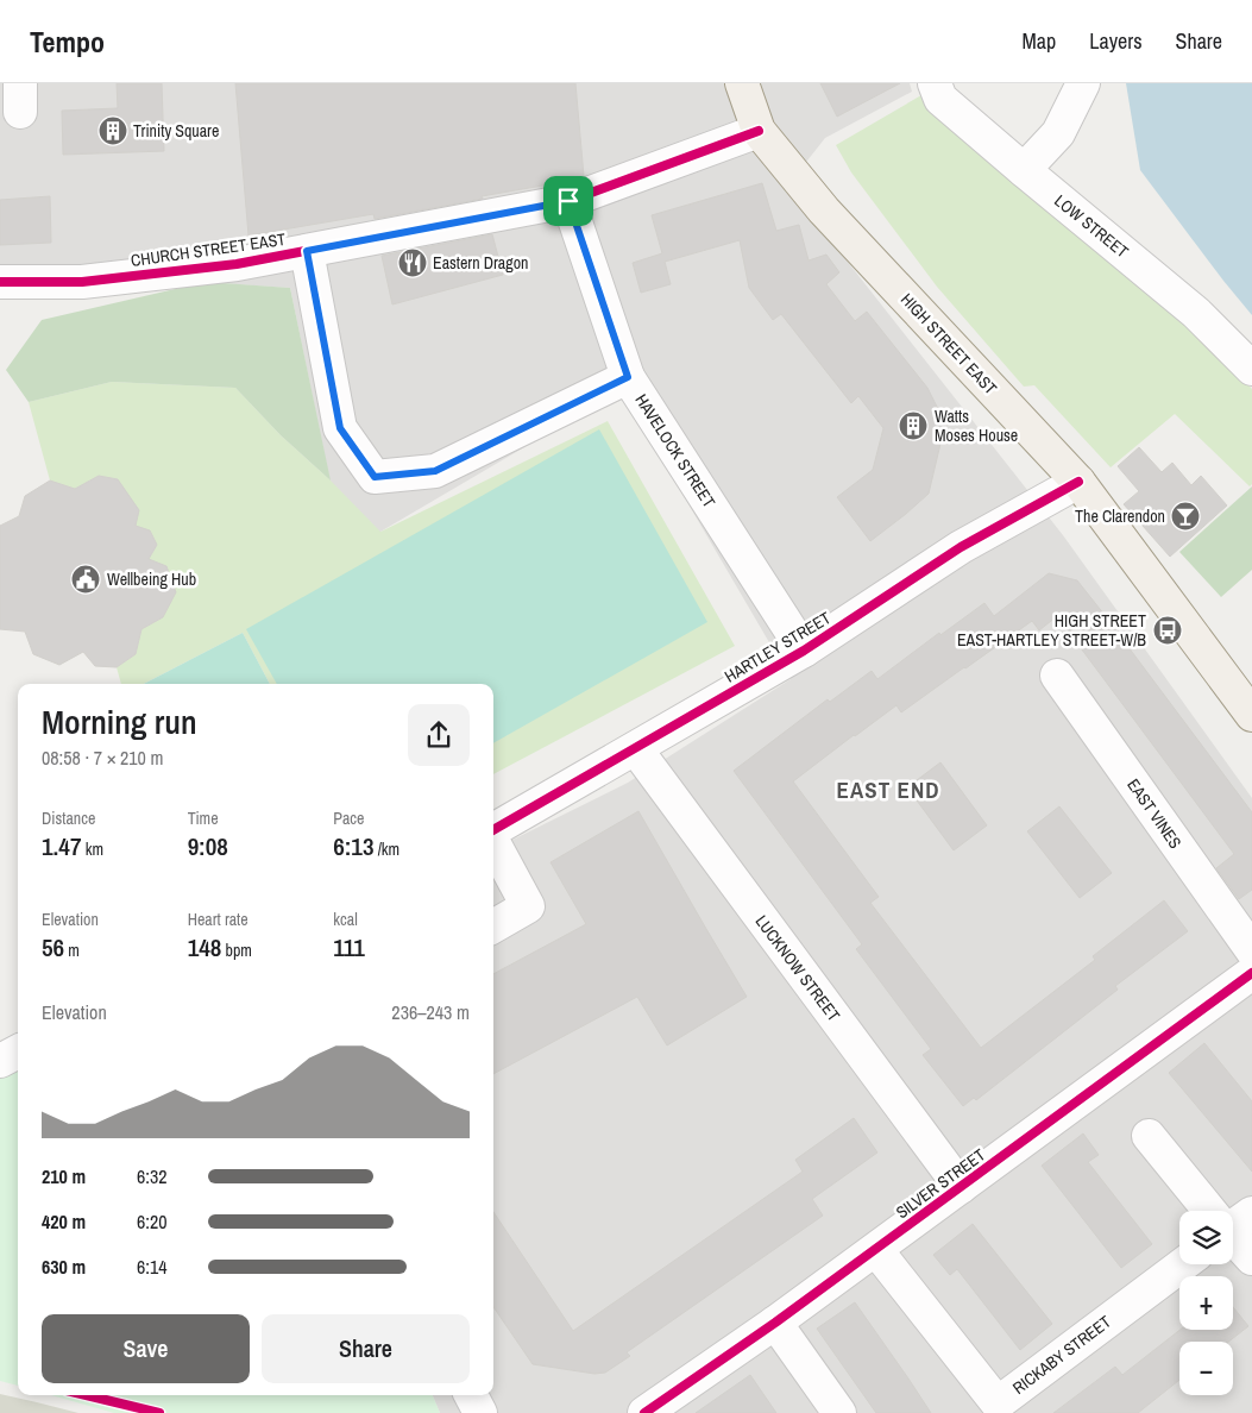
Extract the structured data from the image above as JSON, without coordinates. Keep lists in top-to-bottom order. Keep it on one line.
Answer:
{"streets":{"main road":["HIGH STREET EAST"],"street":["LOW STREET","CHURCH STREET EAST","HAVELOCK STREET","HARTLEY STREET","EAST VINES","LUCKNOW STREET","SILVER STREET","RICKABY STREET"]},"crossings":[["CHURCH STREET EAST","HIGH STREET EAST"],["CHURCH STREET EAST","HAVELOCK STREET"],["HIGH STREET EAST","HARTLEY STREET"],["HAVELOCK STREET","HARTLEY STREET"],["HARTLEY STREET","LUCKNOW STREET"],["LUCKNOW STREET","SILVER STREET"],["SILVER STREET","RICKABY STREET"]],"districts":["EAST END"],"places":{"building":["Trinity Square","Watts Moses House"],"restaurant":["Eastern Dragon"],"bar":["The Clarendon"],"public building":["Wellbeing Hub"],"bus stop":["HIGH STREET EAST-HARTLEY STREET-W/B"]},"page":{"header":"Tempo","nav":["Map","Layers","Share"],"heading":["Morning run","08:58 · 7 × 210 m"],"stats":[["Distance","1.47 km"],["Time","9:08"],["Pace","6:13 /km"],["Elevation","56 m"],["Heart rate","148 bpm"],["kcal","111"]],"chart":["Elevation","236–243 m"],"list":[{"name":"210 m","note":"6:32"},{"name":"420 m","note":"6:20"},{"name":"630 m","note":"6:14"}],"map_buttons":["+","−"],"buttons":["Save","Share"]}}
